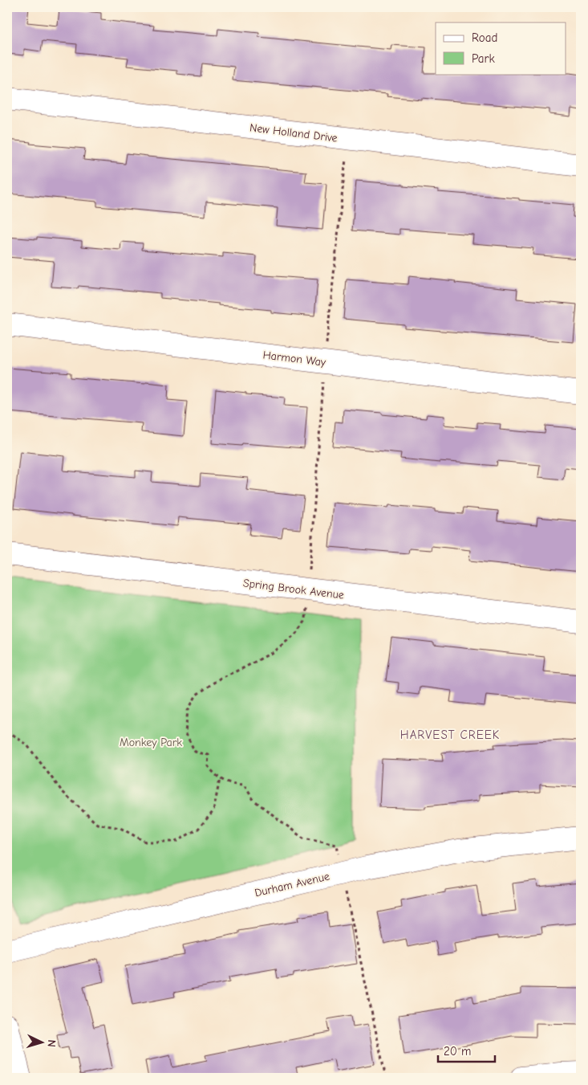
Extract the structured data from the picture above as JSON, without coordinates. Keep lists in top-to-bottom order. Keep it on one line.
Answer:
{"streets":{"street":["New Holland Drive","Harmon Way","Spring Brook Avenue","Durham Avenue"]},"districts":["HARVEST CREEK"],"parks":["Monkey Park"],"legend":["Road","Park"],"scale_bar":"20 m","north":"right"}
